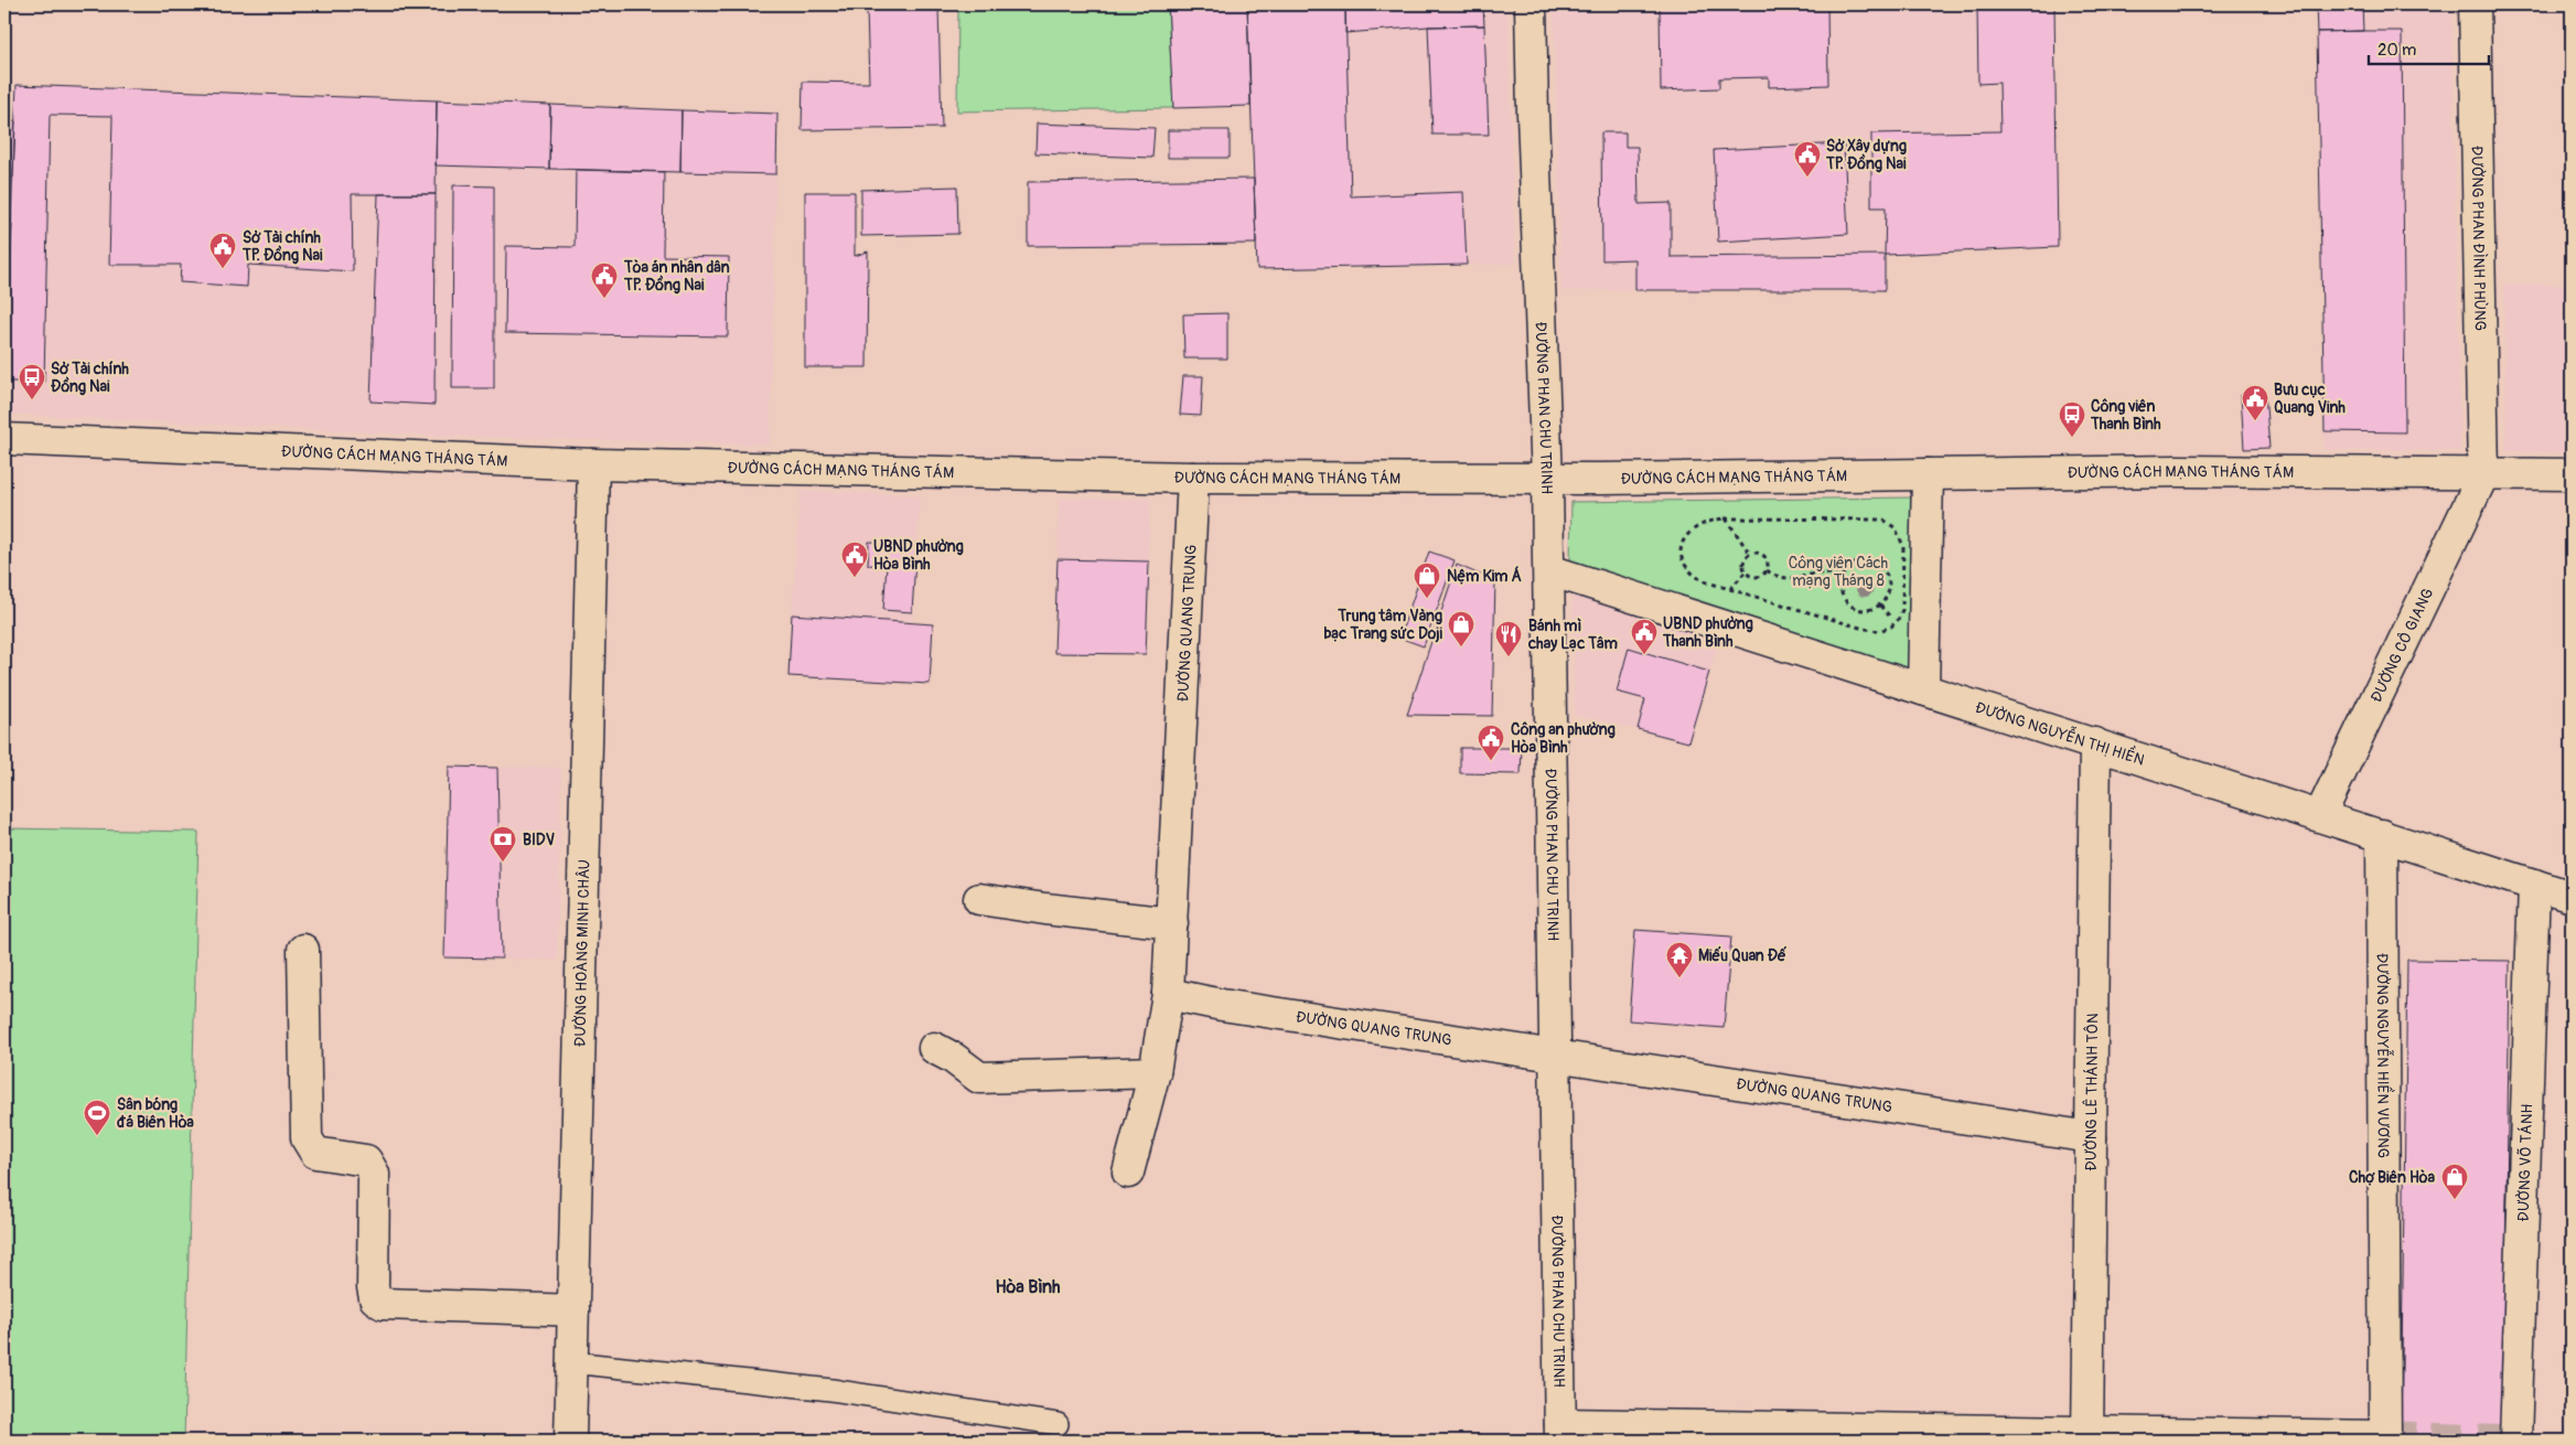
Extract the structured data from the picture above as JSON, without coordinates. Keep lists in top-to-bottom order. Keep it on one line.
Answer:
{"streets":{"street":["ĐƯỜNG PHAN ĐÌNH PHÙNG","ĐƯỜNG PHAN CHU TRINH","ĐƯỜNG CÁCH MẠNG THÁNG TÁM","ĐƯỜNG QUANG TRUNG","ĐƯỜNG CÔ GIANG","ĐƯỜNG NGUYỄN THỊ HIỀN","ĐƯỜNG HOÀNG MINH CHÂU","ĐƯỜNG NGUYỄN HIỀN VƯƠNG","ĐƯỜNG LÊ THÁNH TÔN","ĐƯỜNG VÕ TÁNH"]},"crossings":[["ĐƯỜNG PHAN ĐÌNH PHÙNG","ĐƯỜNG CÁCH MẠNG THÁNG TÁM"],["ĐƯỜNG PHAN ĐÌNH PHÙNG","ĐƯỜNG CÔ GIANG"],["ĐƯỜNG PHAN CHU TRINH","ĐƯỜNG CÁCH MẠNG THÁNG TÁM"],["ĐƯỜNG PHAN CHU TRINH","ĐƯỜNG QUANG TRUNG"],["ĐƯỜNG PHAN CHU TRINH","ĐƯỜNG NGUYỄN THỊ HIỀN"],["ĐƯỜNG CÁCH MẠNG THÁNG TÁM","ĐƯỜNG QUANG TRUNG"],["ĐƯỜNG CÁCH MẠNG THÁNG TÁM","ĐƯỜNG CÔ GIANG"],["ĐƯỜNG CÁCH MẠNG THÁNG TÁM","ĐƯỜNG HOÀNG MINH CHÂU"],["ĐƯỜNG QUANG TRUNG","ĐƯỜNG LÊ THÁNH TÔN"],["ĐƯỜNG CÔ GIANG","ĐƯỜNG NGUYỄN THỊ HIỀN"],["ĐƯỜNG NGUYỄN THỊ HIỀN","ĐƯỜNG NGUYỄN HIỀN VƯƠNG"],["ĐƯỜNG NGUYỄN THỊ HIỀN","ĐƯỜNG LÊ THÁNH TÔN"],["ĐƯỜNG NGUYỄN THỊ HIỀN","ĐƯỜNG VÕ TÁNH"]],"districts":["Hòa Bình"],"parks":["Công viên Cách mạng Tháng 8"],"places":{"public building":["Sở Xây dựng TP. Đồng Nai","Sở Tài chính TP. Đồng Nai","Tòa án nhân dân TP. Đồng Nai","Bưu cục Quang Vinh","UBND phường Hòa Bình","UBND phường Thanh Bình","Công an phường Hòa Bình"],"bus stop":["Sở Tài chính Đồng Nai","Công viên Thanh Bình"],"shop":["Nệm Kim Á","Trung tâm Vàng bạc Trang sức Doji","Chợ Biên Hòa"],"restaurant":["Bánh mì chay Lạc Tâm"],"bank":["BIDV"],"temple":["Miếu Quan Đế"],"sports":["Sân bóng đá Biên Hòa"]},"scale_bar":"20 m"}
